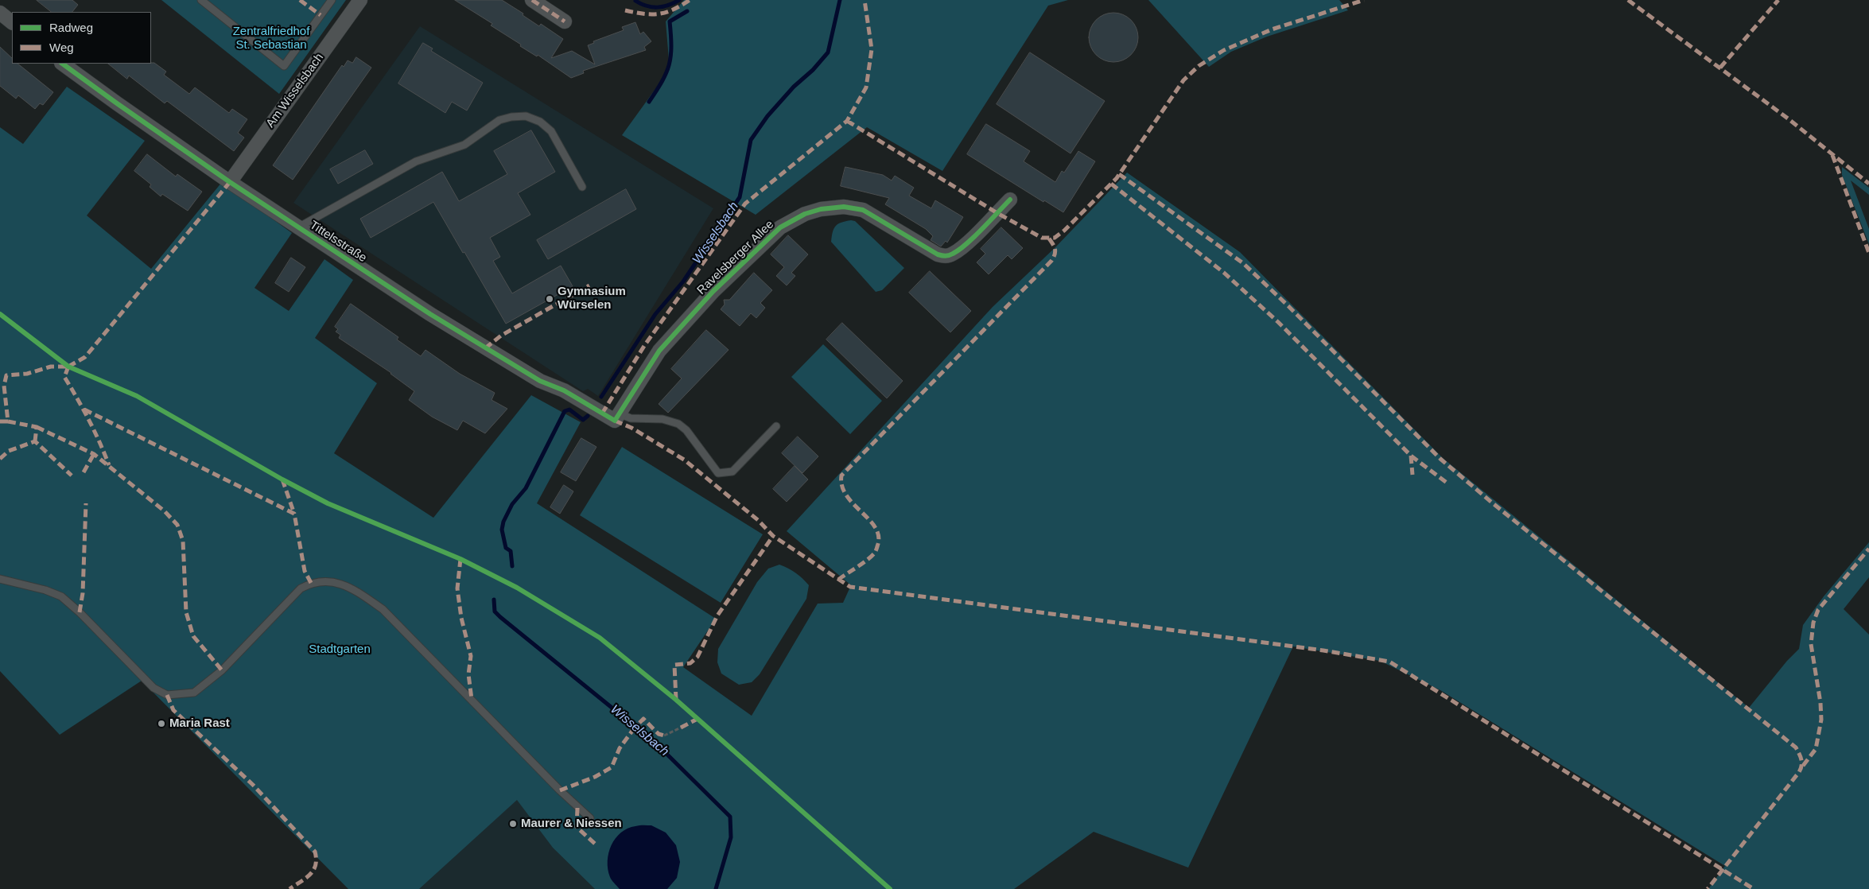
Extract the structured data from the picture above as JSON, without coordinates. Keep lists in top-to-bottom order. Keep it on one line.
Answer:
{"streets":{"street":["Am Wisselsbach","Tittelsstraße","Ravelsberger Allee"]},"crossings":[["Am Wisselsbach","Tittelsstraße"],["Tittelsstraße","Ravelsberger Allee"]],"water":["Wisselsbach"],"parks":["Zentralfriedhof St. Sebastian","Stadtgarten"],"places":["Gymnasium Würselen","Maria Rast","Maurer & Niessen"],"legend":["Radweg","Weg"]}
